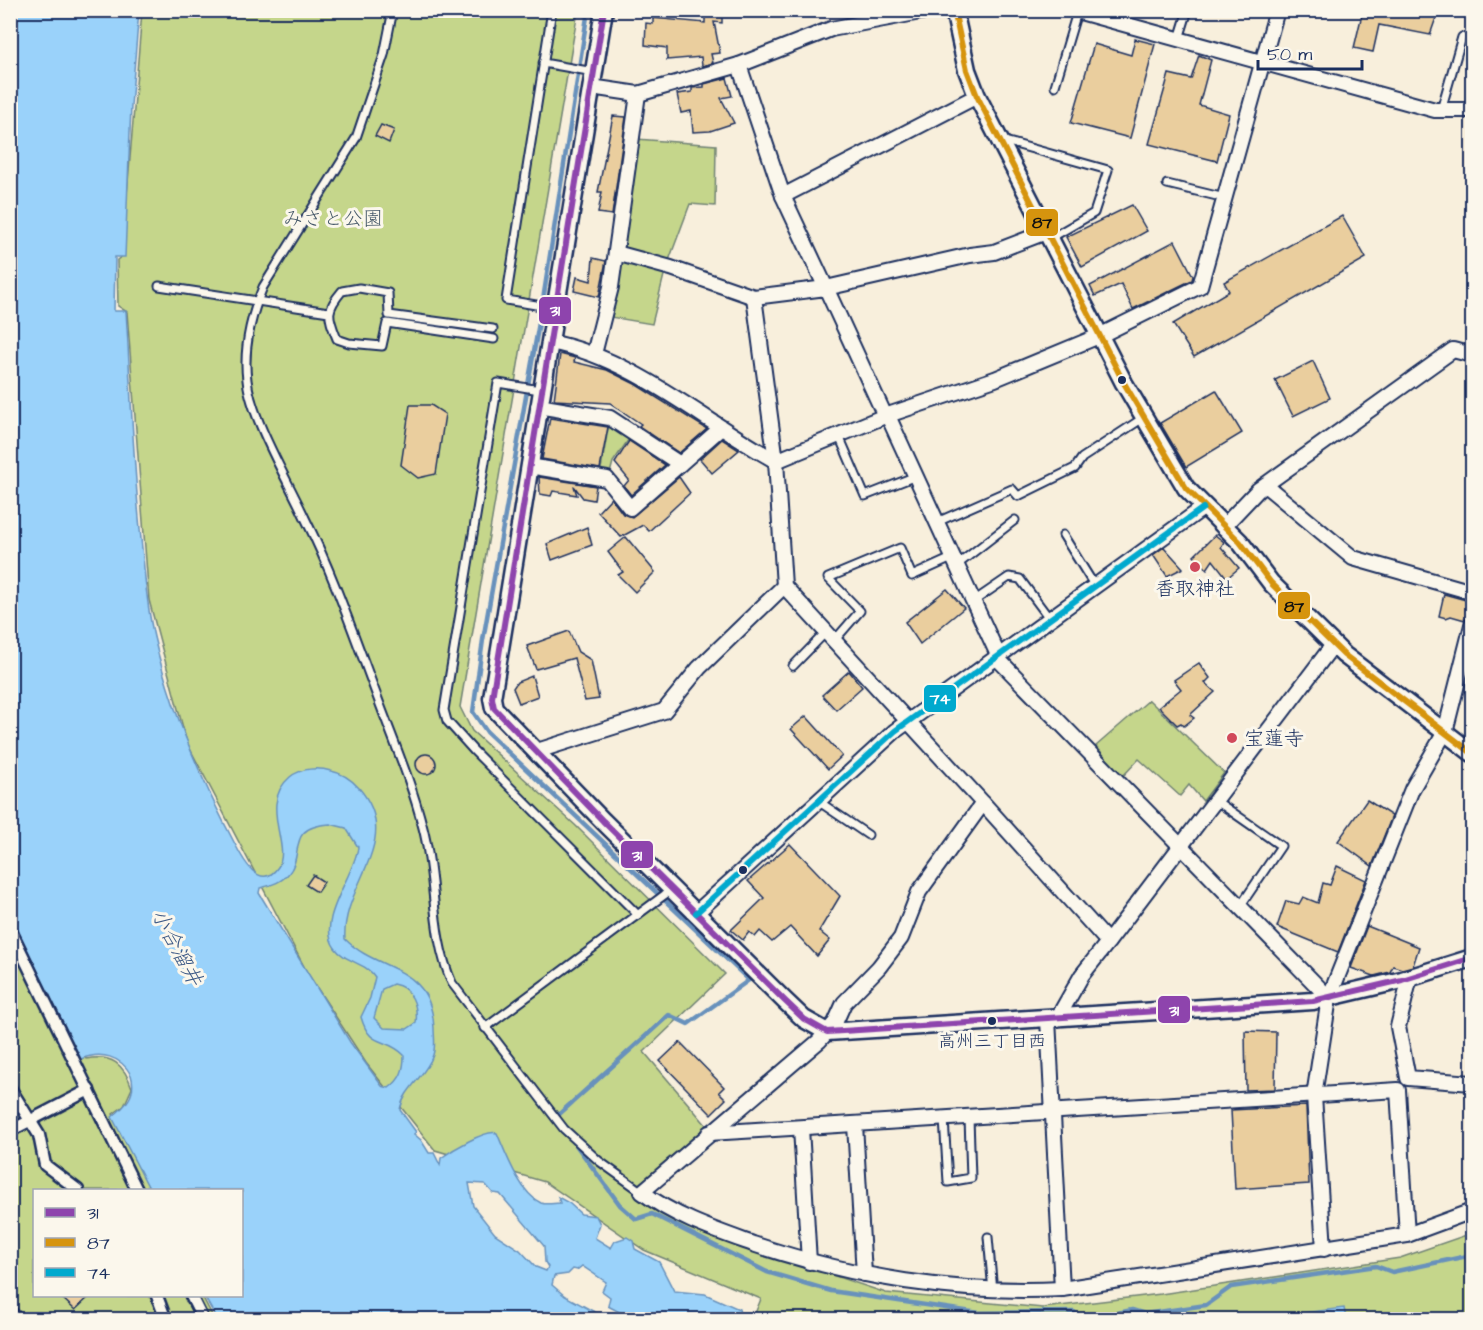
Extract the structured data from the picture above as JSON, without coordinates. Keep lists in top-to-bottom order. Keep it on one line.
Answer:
{"water":["小合溜井"],"parks":["みさと公園"],"places":["香取神社","宝蓮寺","高州三丁目西"],"lines":["transit line 31","transit line 87","transit line 74"],"legend":["31","87","74"],"scale_bar":"50 m"}
